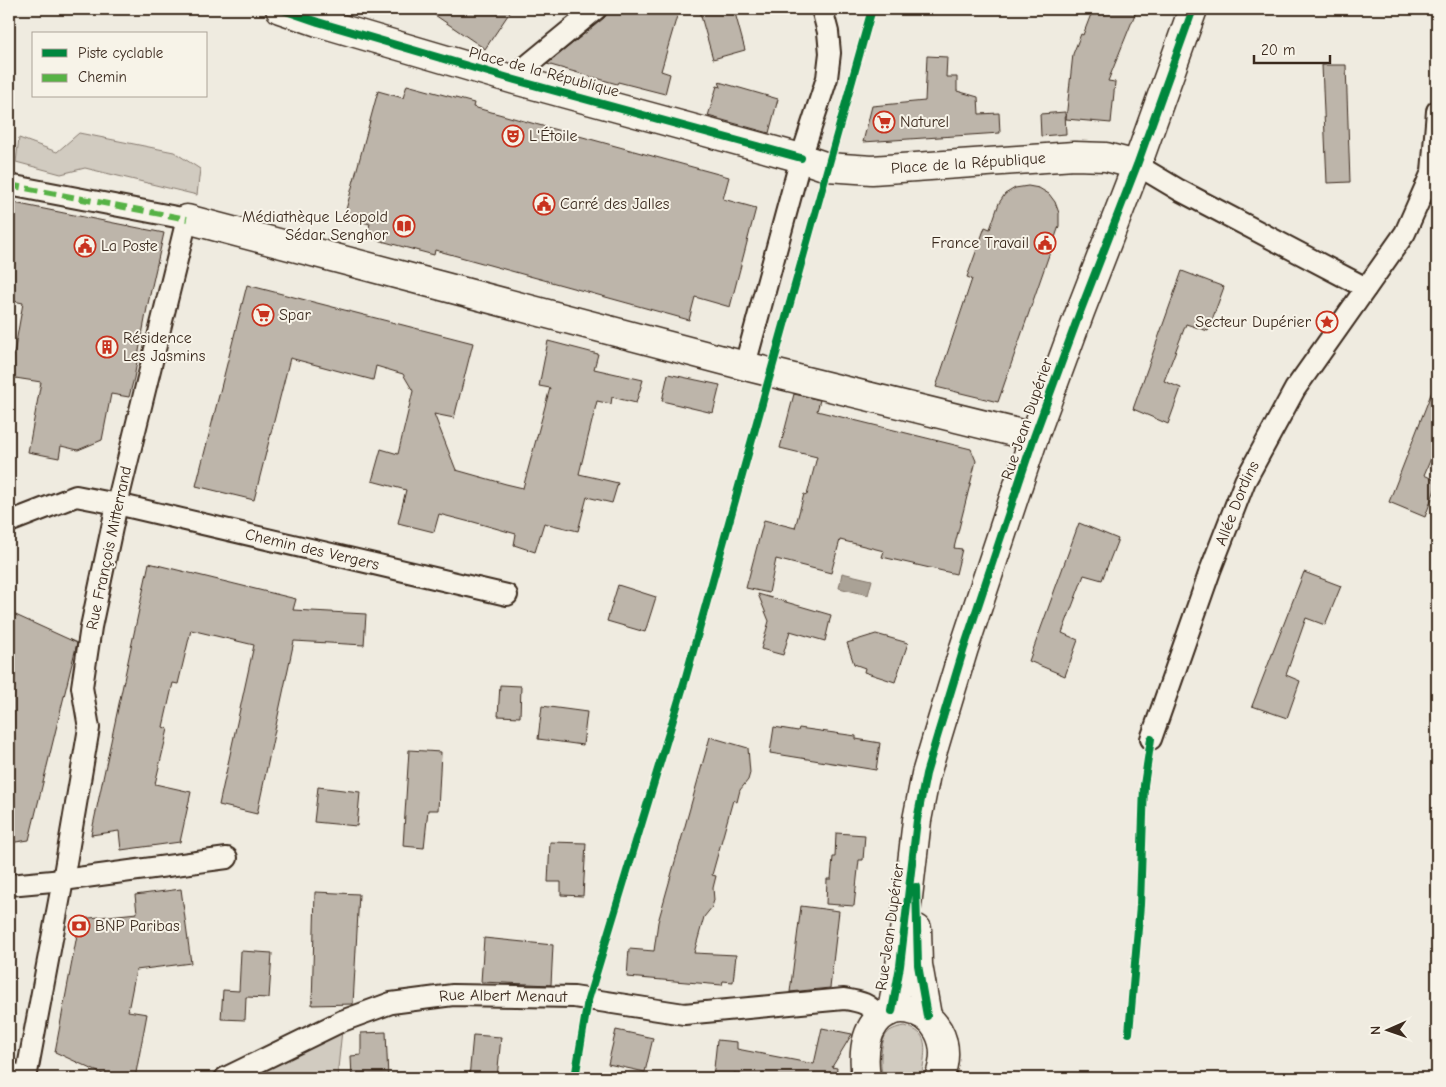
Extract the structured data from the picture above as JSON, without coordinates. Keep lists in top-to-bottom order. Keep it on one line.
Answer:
{"streets":{"street":["Place de la République","Rue Jean Dupérier","Allée Dordins","Rue François Mitterrand","Chemin des Vergers","Rue Albert Menaut"]},"crossings":[["Place de la République","Rue Jean Dupérier"],["Rue Jean Dupérier","Rue Albert Menaut"],["Rue François Mitterrand","Chemin des Vergers"]],"places":{"supermarket":["Naturel","Spar"],"theatre":["L'Étoile"],"public building":["Carré des Jalles","France Travail","La Poste"],"library":["Médiathèque Léopold Sédar Senghor"],"place":["Secteur Dupérier"],"building":["Résidence Les Jasmins"],"bank":["BNP Paribas"]},"legend":["Piste cyclable","Chemin"],"scale_bar":"20 m","north":"left"}
